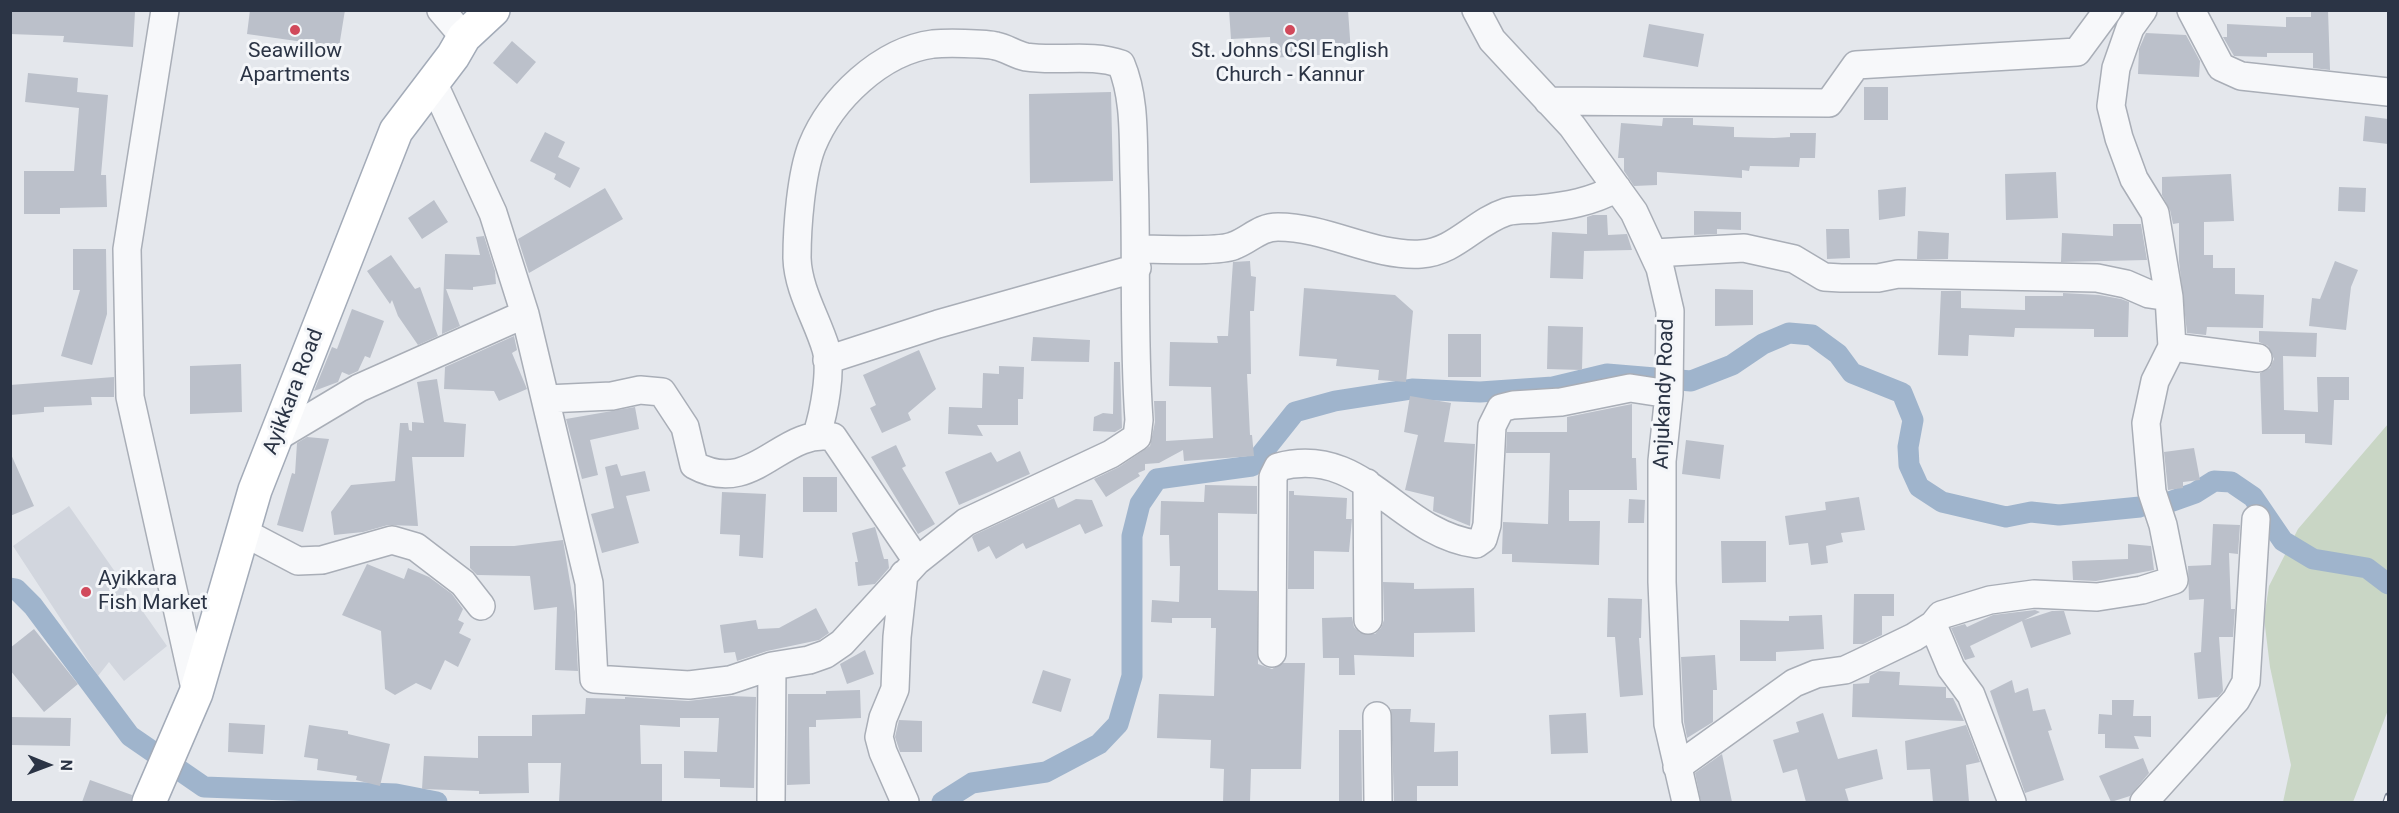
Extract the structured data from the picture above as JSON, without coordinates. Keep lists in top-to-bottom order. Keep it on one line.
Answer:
{"streets":{"main road":["Ayikkara Road"],"street":["Anjukandy Road"]},"places":["Seawillow Apartments","St. Johns CSI English Church - Kannur","Ayikkara Fish Market"],"north":"right"}
